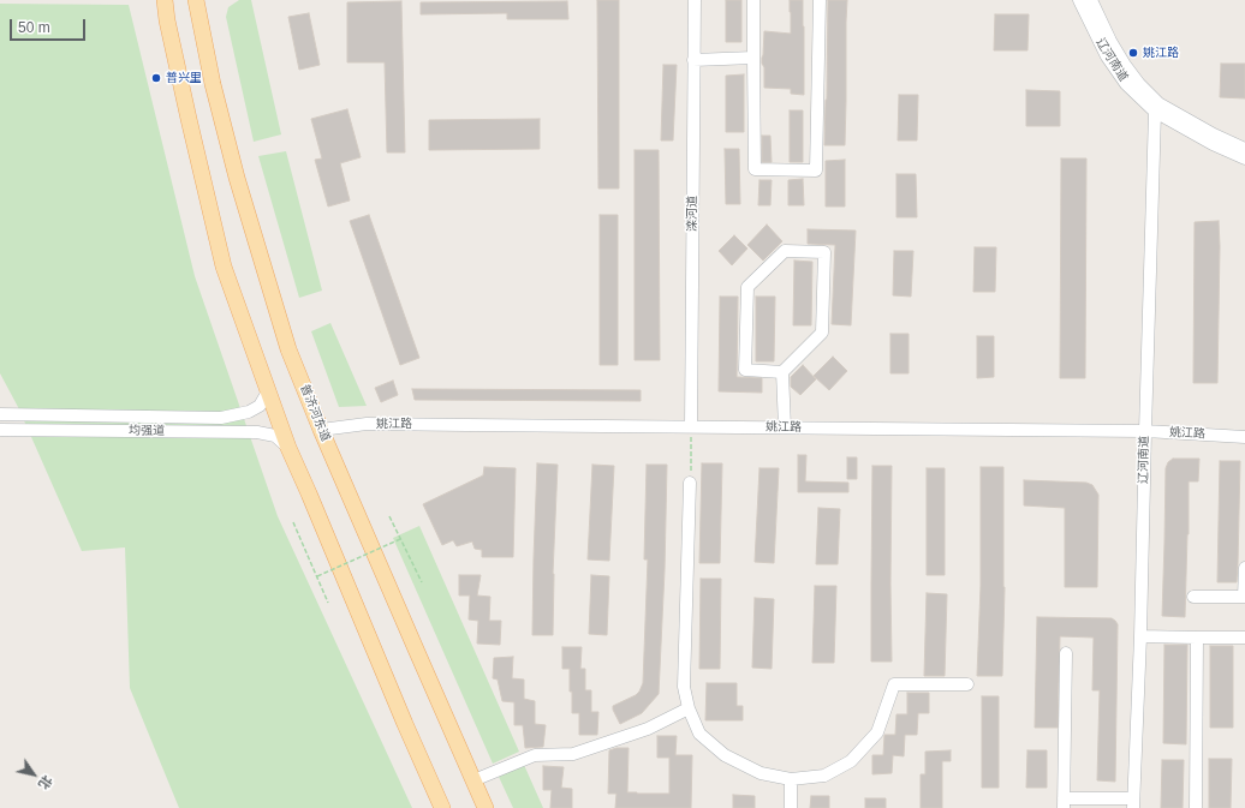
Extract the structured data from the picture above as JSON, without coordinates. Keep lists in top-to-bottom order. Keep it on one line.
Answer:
{"streets":{"main road":["普济河东道"],"street":["辽河南道","滦河道","姚江路","均强道"]},"crossings":[["辽河南道","姚江路"],["滦河道","姚江路"],["普济河东道","姚江路"]],"places":["姚江路","普兴里"],"scale_bar":"50 m","north":"bottom right"}
